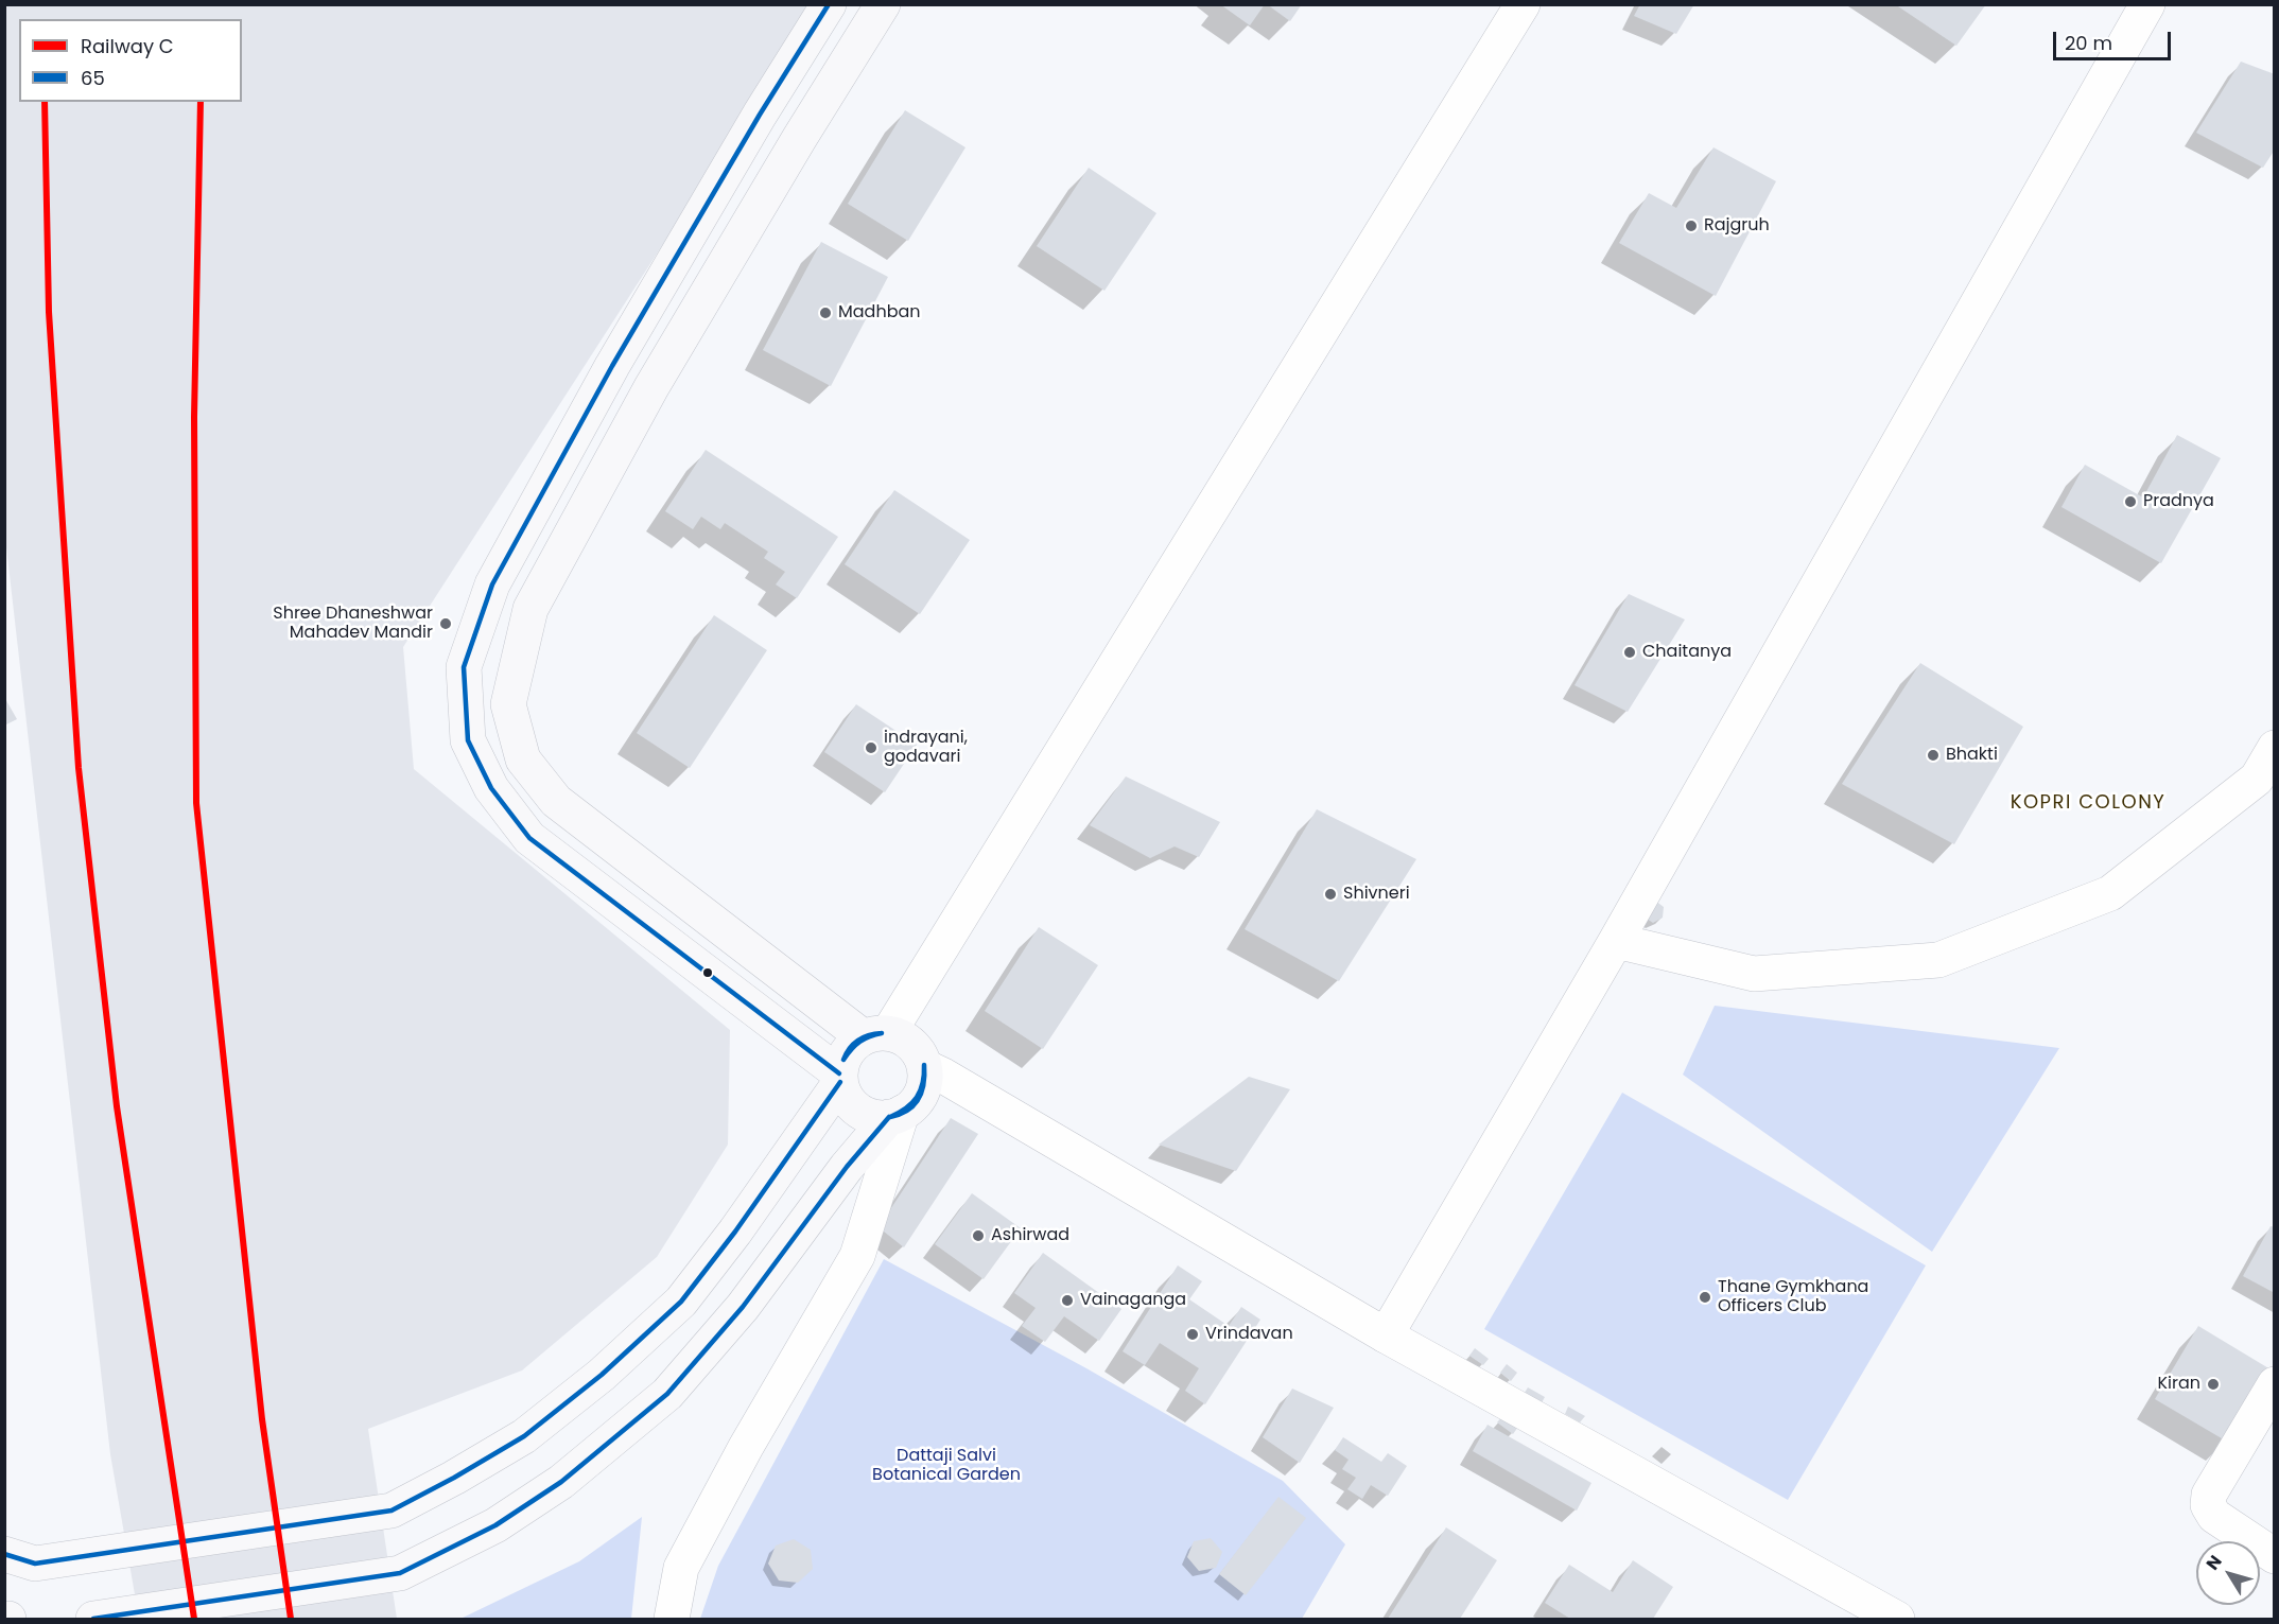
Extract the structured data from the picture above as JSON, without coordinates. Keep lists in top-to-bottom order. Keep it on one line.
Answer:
{"districts":["KOPRI COLONY"],"parks":["Dattaji Salvi Botanical Garden"],"places":["Rajgruh","Madhban","Pradnya","Shree Dhaneshwar Mahadev Mandir","Chaitanya","indrayani, godavari","Bhakti","Shivneri","Ashirwad","Thane Gymkhana Officers Club","Vainaganga","Vrindavan","Kiran"],"lines":["transit line 65","rail line C"],"legend":["Railway C","65"],"scale_bar":"20 m","north":"top left"}
